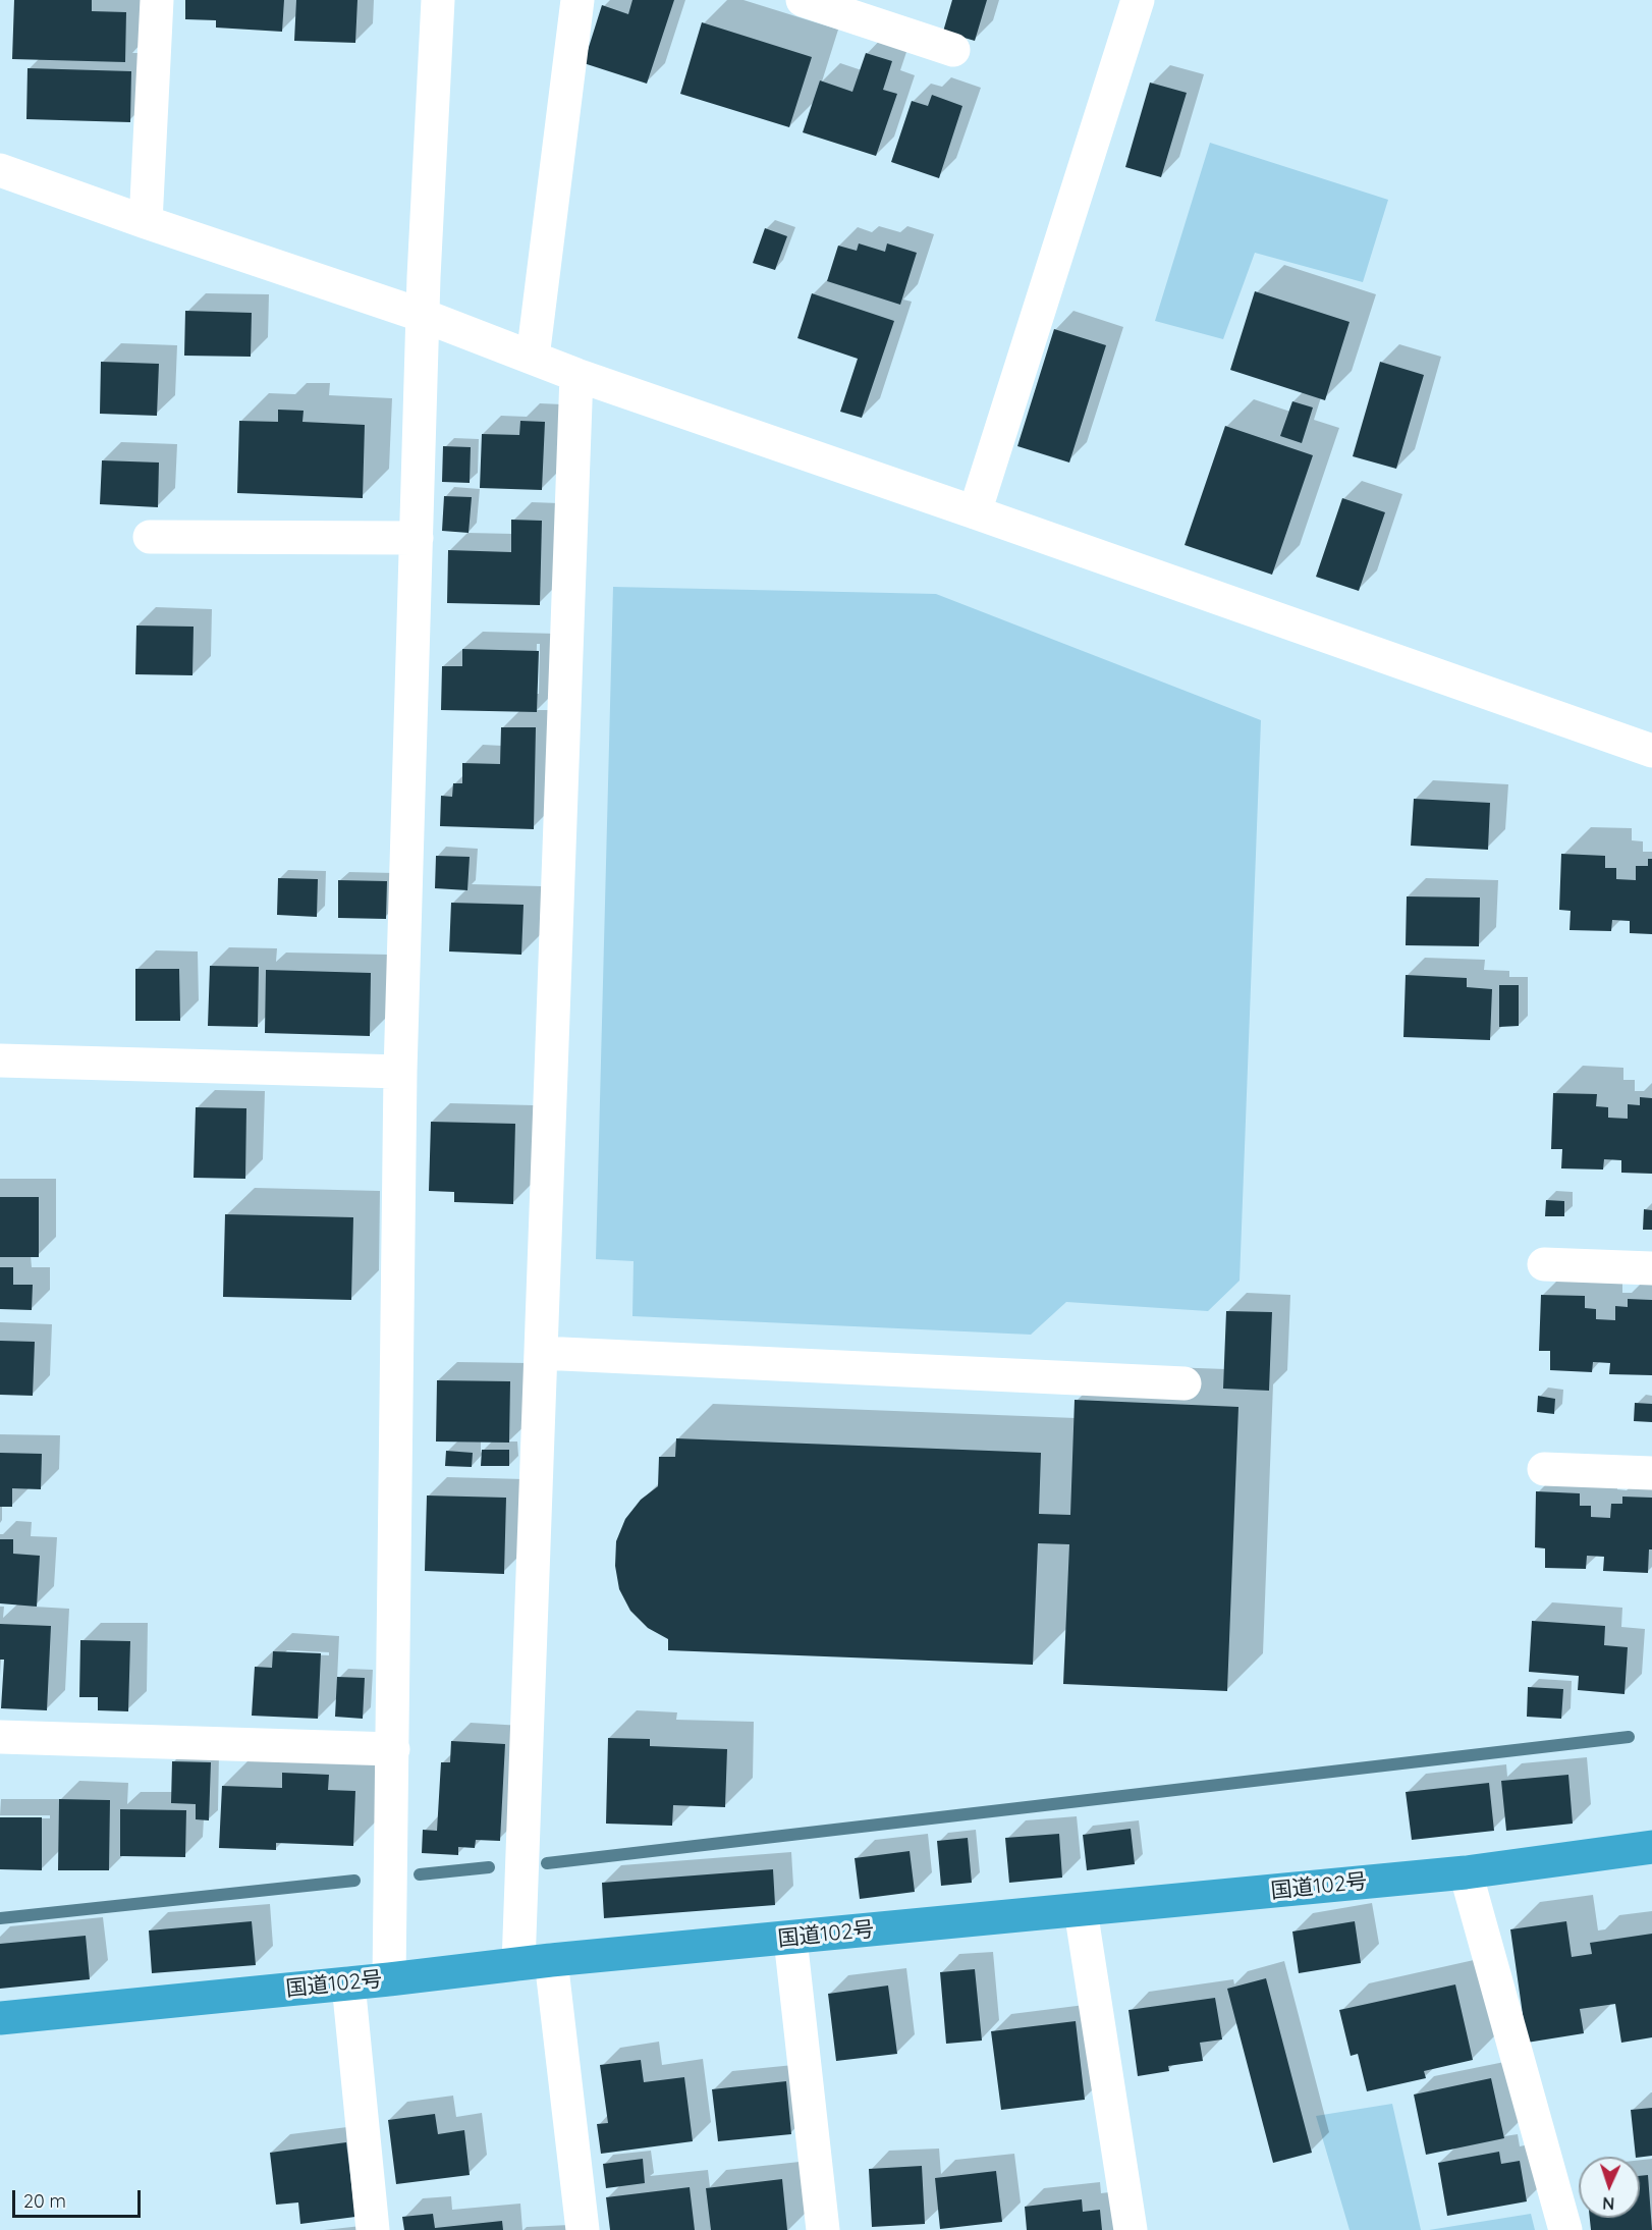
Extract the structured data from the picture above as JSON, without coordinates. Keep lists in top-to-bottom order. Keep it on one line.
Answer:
{"streets":{"highway":["国道102号"]},"scale_bar":"20 m","north":"bottom"}
